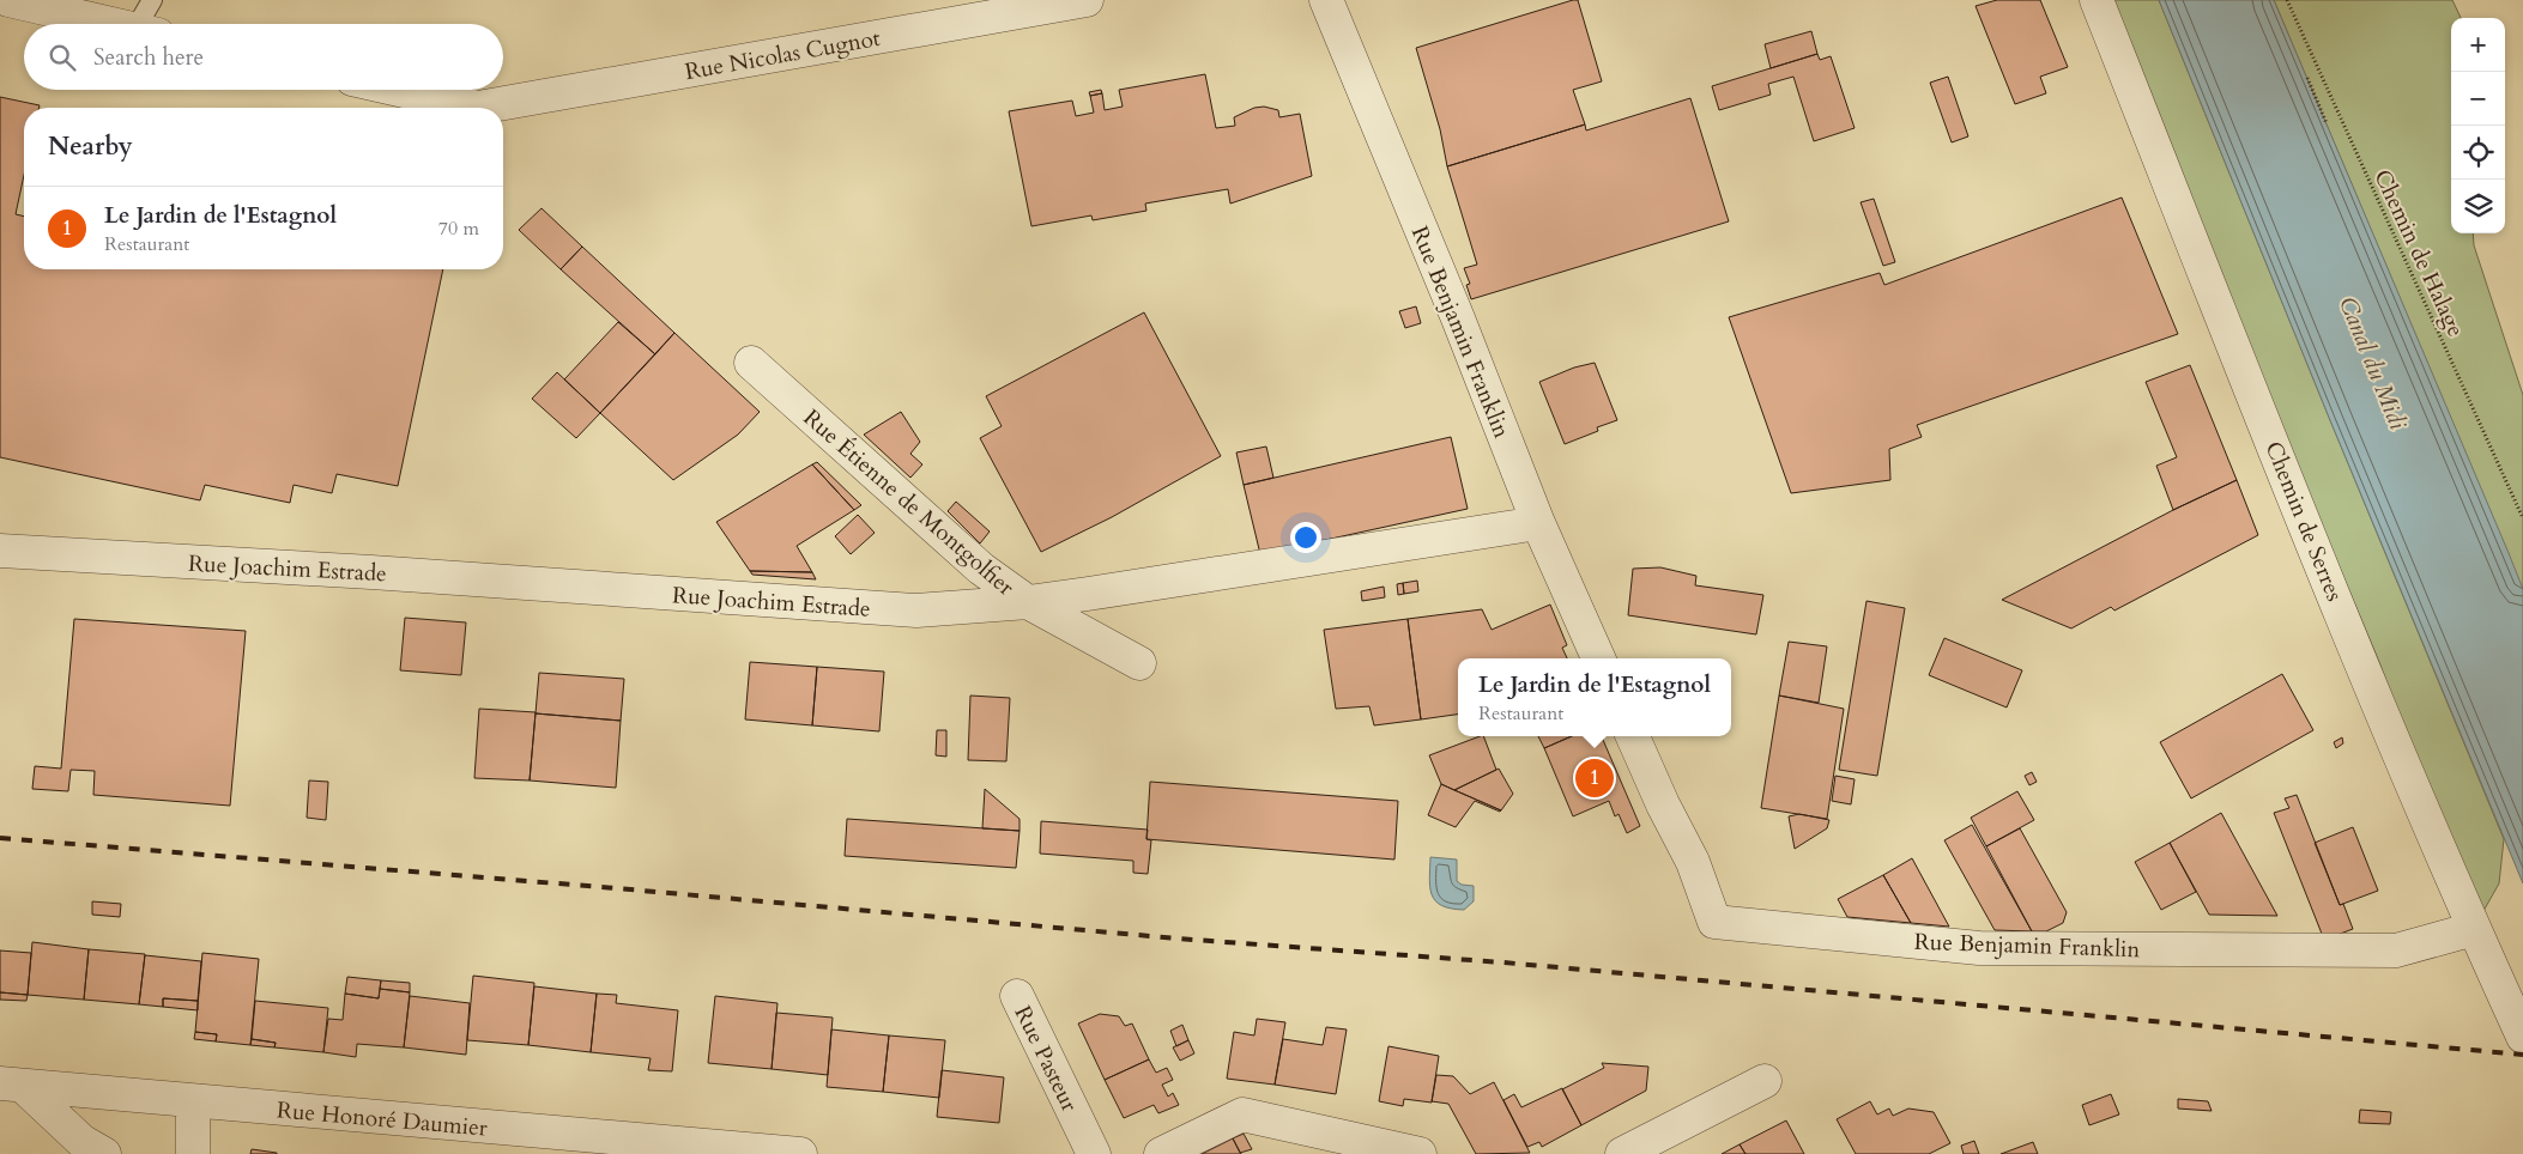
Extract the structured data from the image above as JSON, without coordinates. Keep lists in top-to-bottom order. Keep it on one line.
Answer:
{"streets":{"street":["Rue Nicolas Cugnot","Rue Benjamin Franklin","Rue Étienne de Montgolfier","Chemin de Serres","Rue Joachim Estrade","Rue Pasteur","Rue Honoré Daumier"],"path":["Chemin de Halage"]},"crossings":[["Rue Benjamin Franklin","Chemin de Serres"],["Rue Benjamin Franklin","Rue Joachim Estrade"],["Rue Étienne de Montgolfier","Rue Joachim Estrade"]],"water":["Canal du Midi"],"page":{"map_buttons":["+","−"],"search":"Search here","heading":"Nearby","list":[{"mark":"1","name":"Le Jardin de l'Estagnol","note":"Restaurant","value":"70 m"}],"popup":["Le Jardin de l'Estagnol","Restaurant"],"pins":"1"}}
